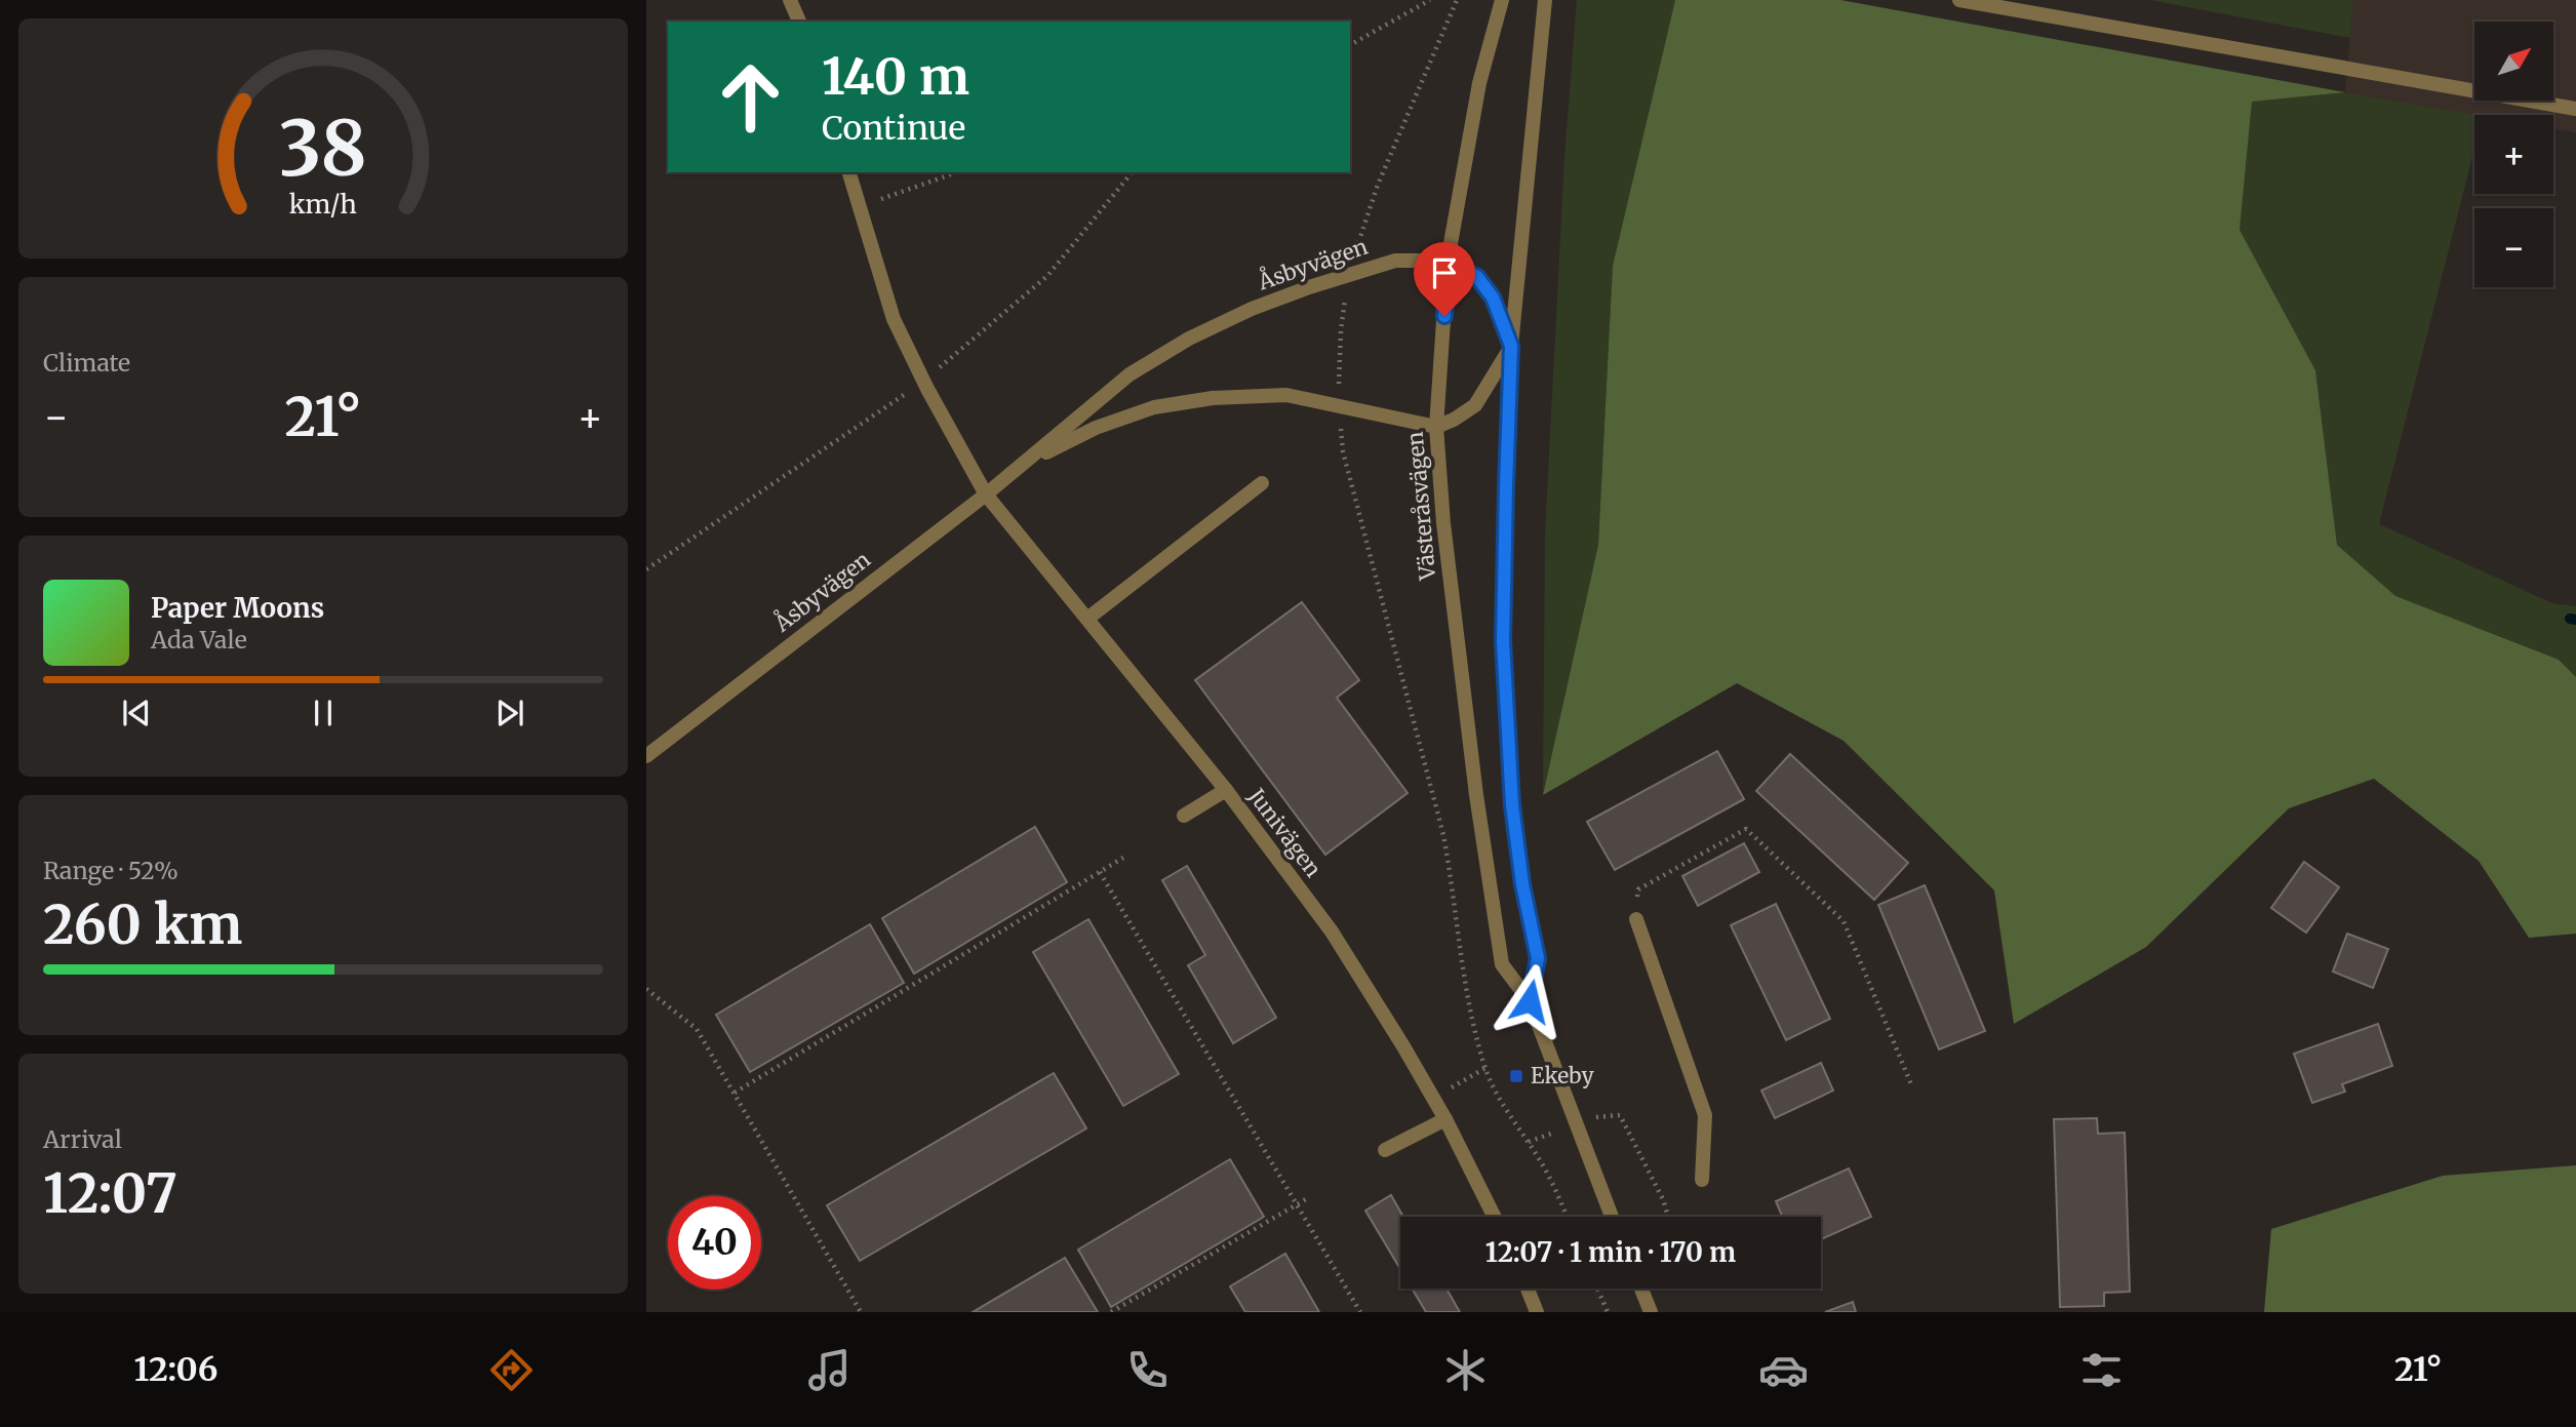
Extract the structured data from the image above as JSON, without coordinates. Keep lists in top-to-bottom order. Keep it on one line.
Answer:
{"streets":{"street":["Åsbyvägen","Västeråsvägen","Junivägen"]},"crossings":[["Åsbyvägen","Västeråsvägen"],["Åsbyvägen","Junivägen"]],"places":{"transit":["Ekeby"]},"north":"top right","page":{"map_buttons":["+","−"],"turn":["140 m","Continue"],"tile":["Climate",["Range · 52%","260 km"],["Arrival","12:07"]],"heat":["−","21°","+"],"song":["Paper Moons","Ada Vale"],"limit":"40","trip":"12:07 · 1 min · 170 m","tabs":["12:06","21°"],"gauge":["38","km/h"]}}
